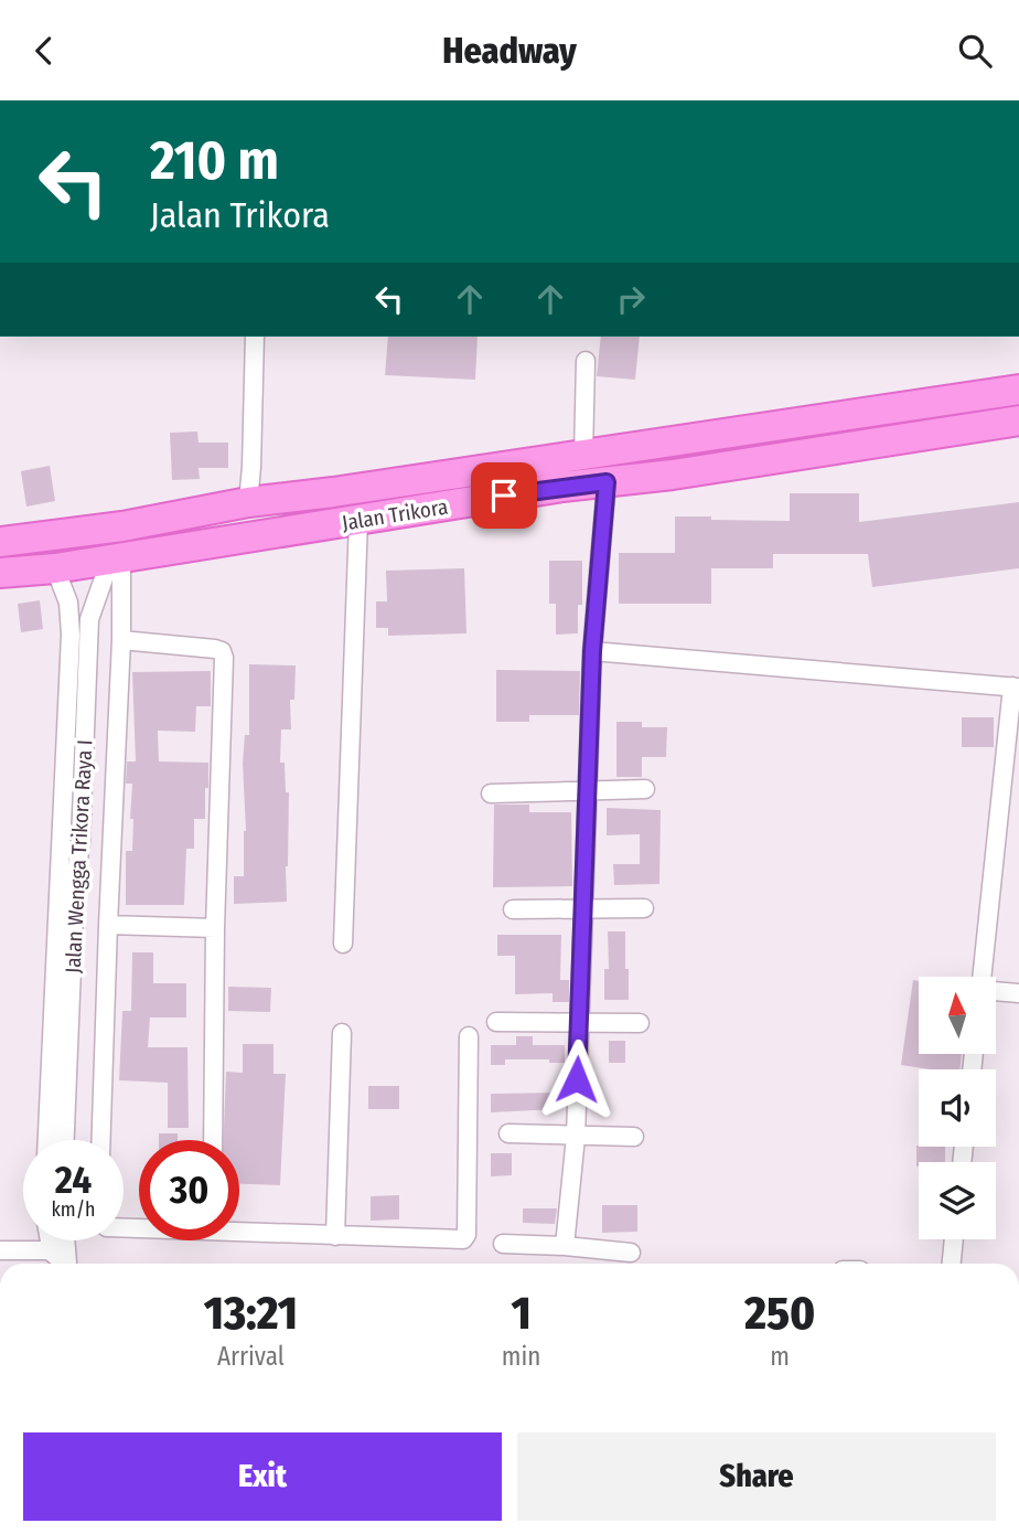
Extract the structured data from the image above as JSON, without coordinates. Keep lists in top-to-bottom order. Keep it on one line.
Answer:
{"streets":{"main road":["Jalan Trikora"],"street":["Jalan Wengga Trikora Raya I"]},"crossings":[["Jalan Trikora","Jalan Wengga Trikora Raya I"]],"north":"top","page":{"header":"Headway","turn":["210 m","Jalan Trikora"],"speed":"24 km/h","limit":"30","eta":["13:21","Arrival","1","min","250","m"],"buttons":["Exit","Share"]}}
